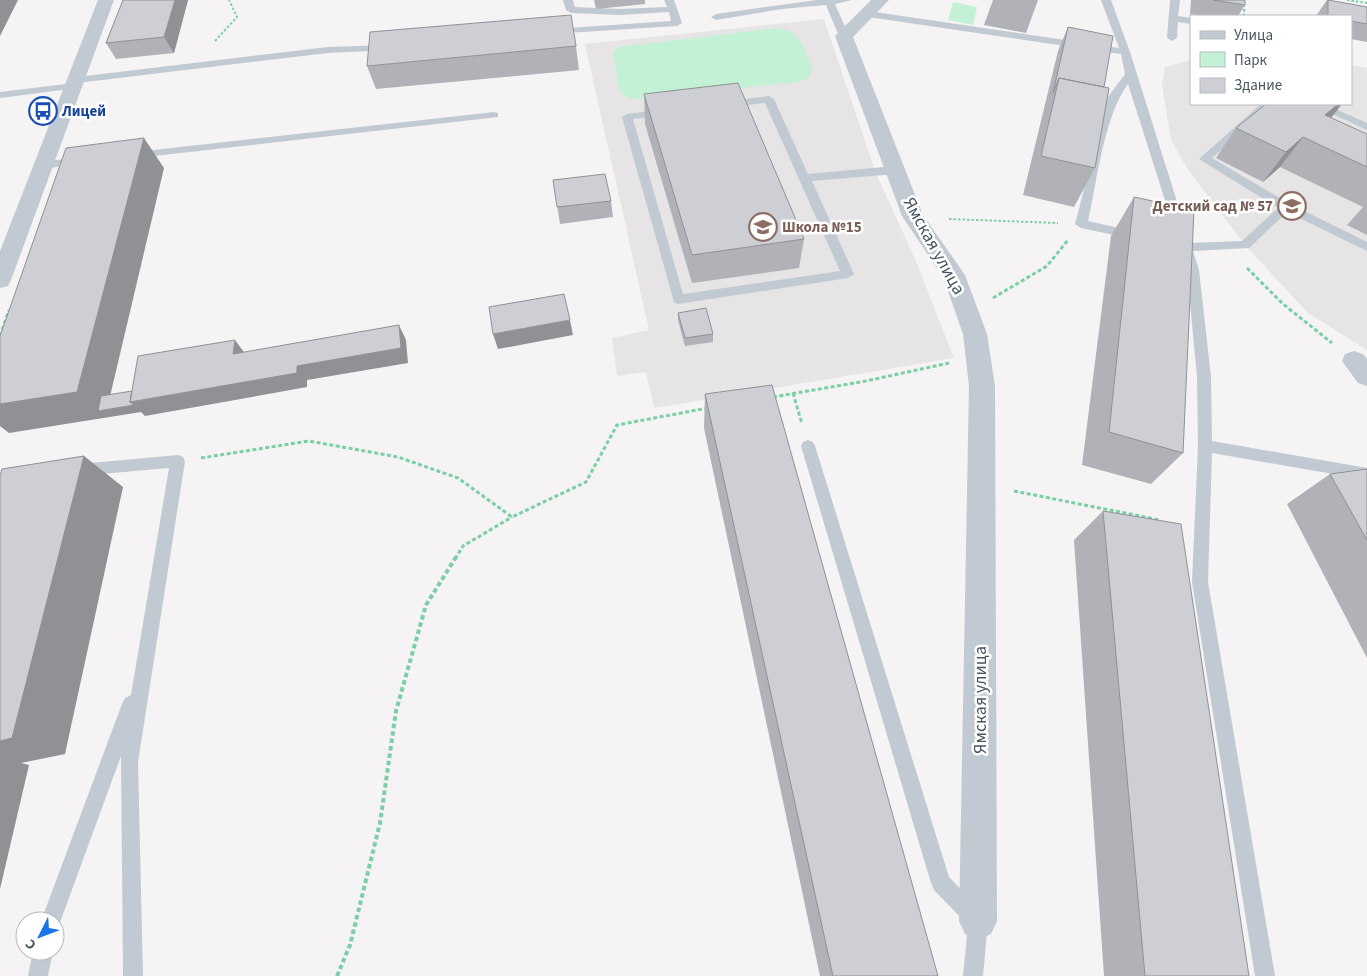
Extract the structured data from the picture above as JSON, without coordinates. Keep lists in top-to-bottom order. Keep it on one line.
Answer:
{"streets":{"street":["Ямская улица"]},"places":{"bus stop":["Лицей"],"school or university":["Детский сад № 57","Школа №15"]},"legend":["Улица","Парк","Здание"],"north":"bottom left"}
